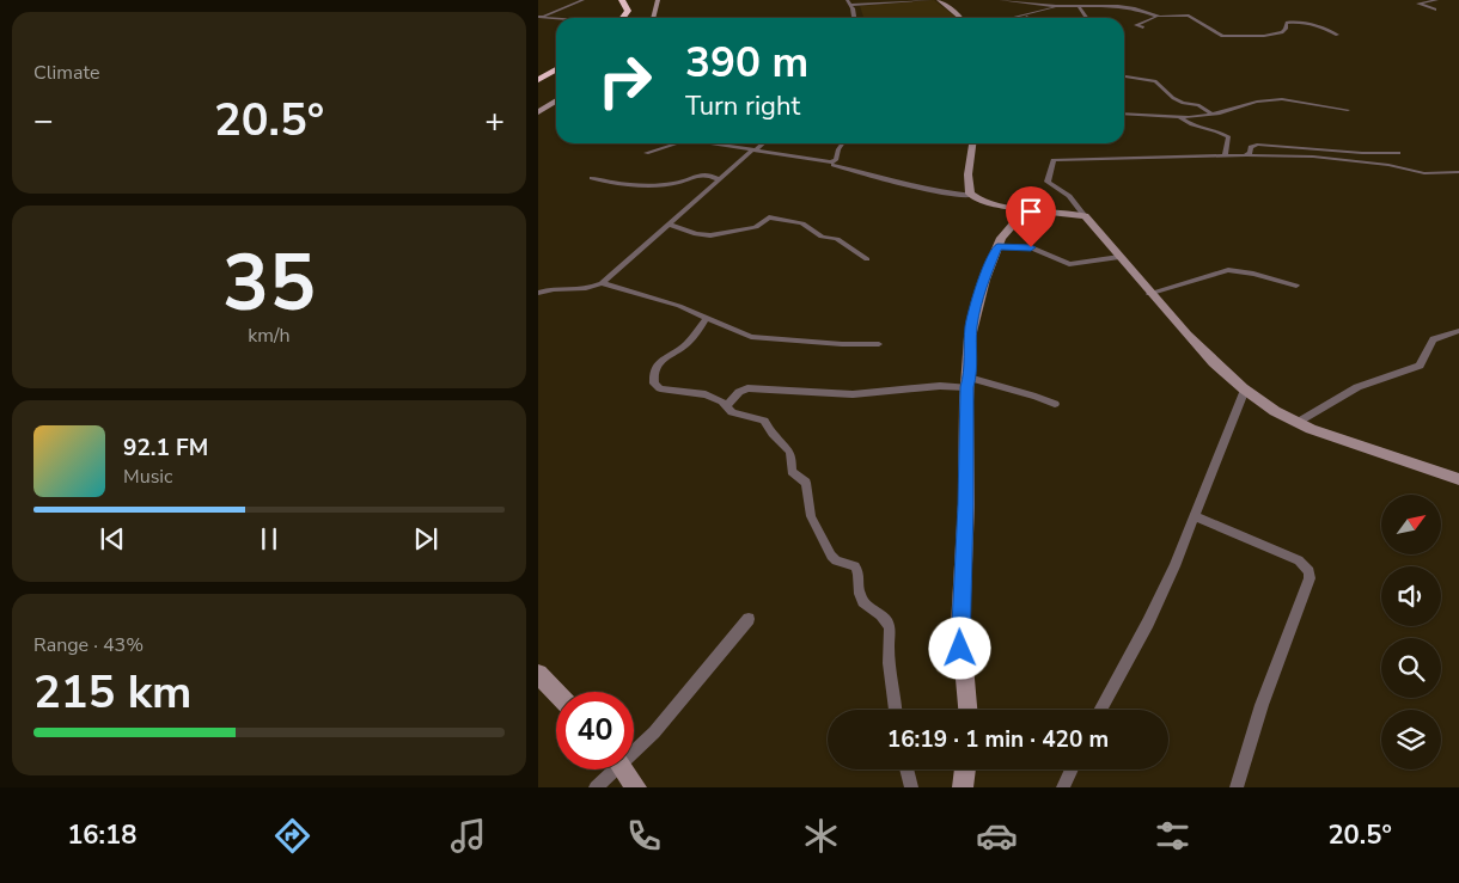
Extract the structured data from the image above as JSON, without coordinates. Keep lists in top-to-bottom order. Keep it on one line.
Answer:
{"north":"top right","page":{"tile":["Climate",["35","km/h"],["Range · 43%","215 km"]],"turn":["390 m","Turn right"],"heat":["−","20.5°","+"],"song":["92.1 FM","Music"],"limit":"40","trip":"16:19 · 1 min · 420 m","tabs":["16:18","20.5°"]}}
